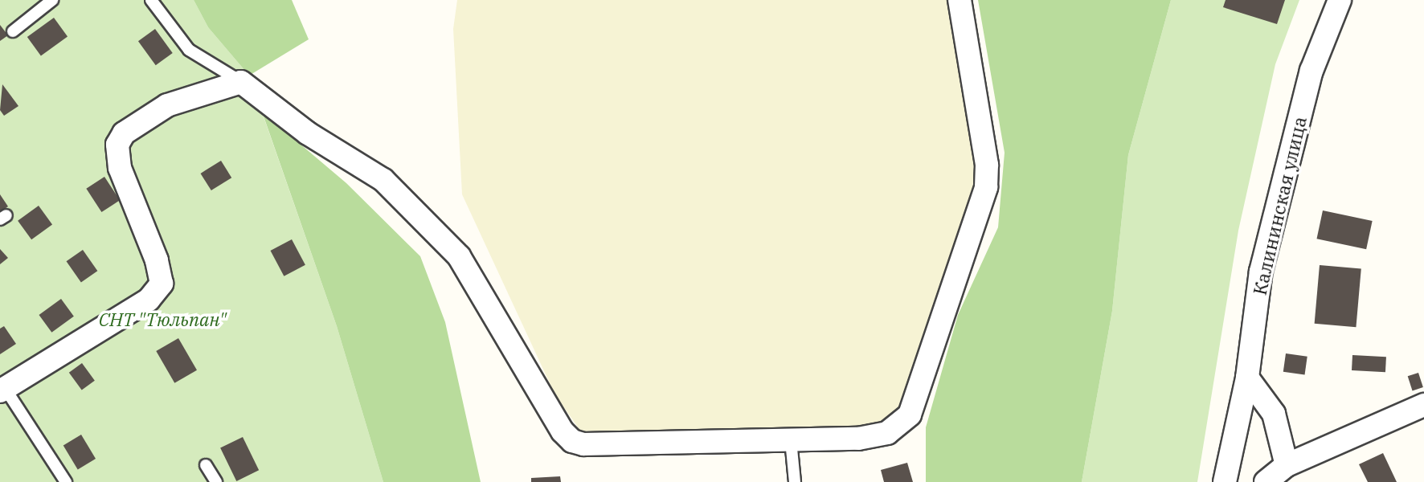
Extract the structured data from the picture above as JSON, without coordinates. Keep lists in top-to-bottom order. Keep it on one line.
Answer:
{"streets":{"street":["Калининская улица"]},"parks":["СНТ \"Тюльпан\""]}
